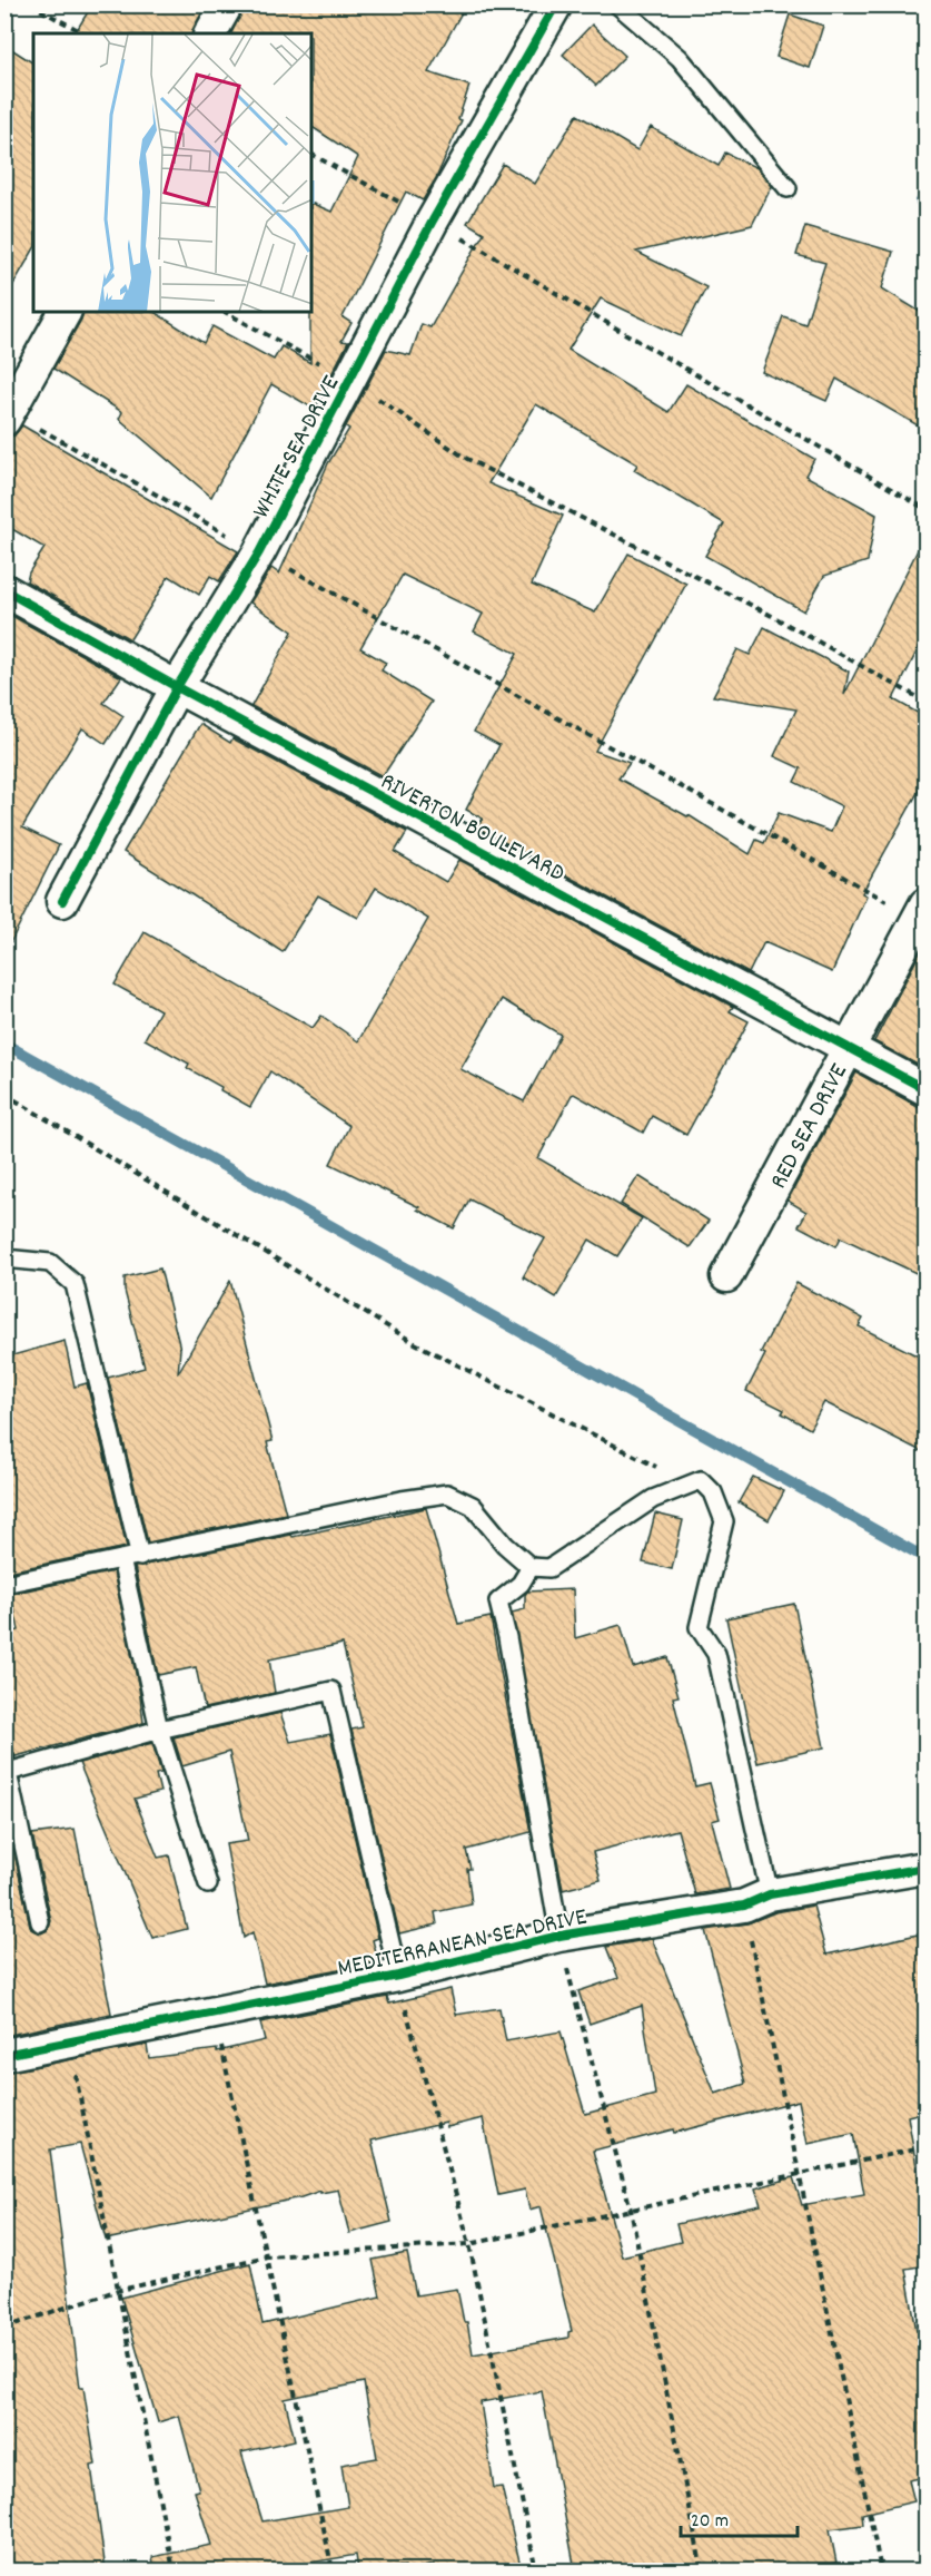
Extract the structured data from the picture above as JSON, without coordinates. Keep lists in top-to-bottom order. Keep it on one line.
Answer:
{"streets":{"street":["WHITE SEA DRIVE","RIVERTON BOULEVARD","RED SEA DRIVE","MEDITERRANEAN SEA DRIVE"]},"crossings":[["WHITE SEA DRIVE","RIVERTON BOULEVARD"],["RIVERTON BOULEVARD","RED SEA DRIVE"]],"scale_bar":"20 m"}
